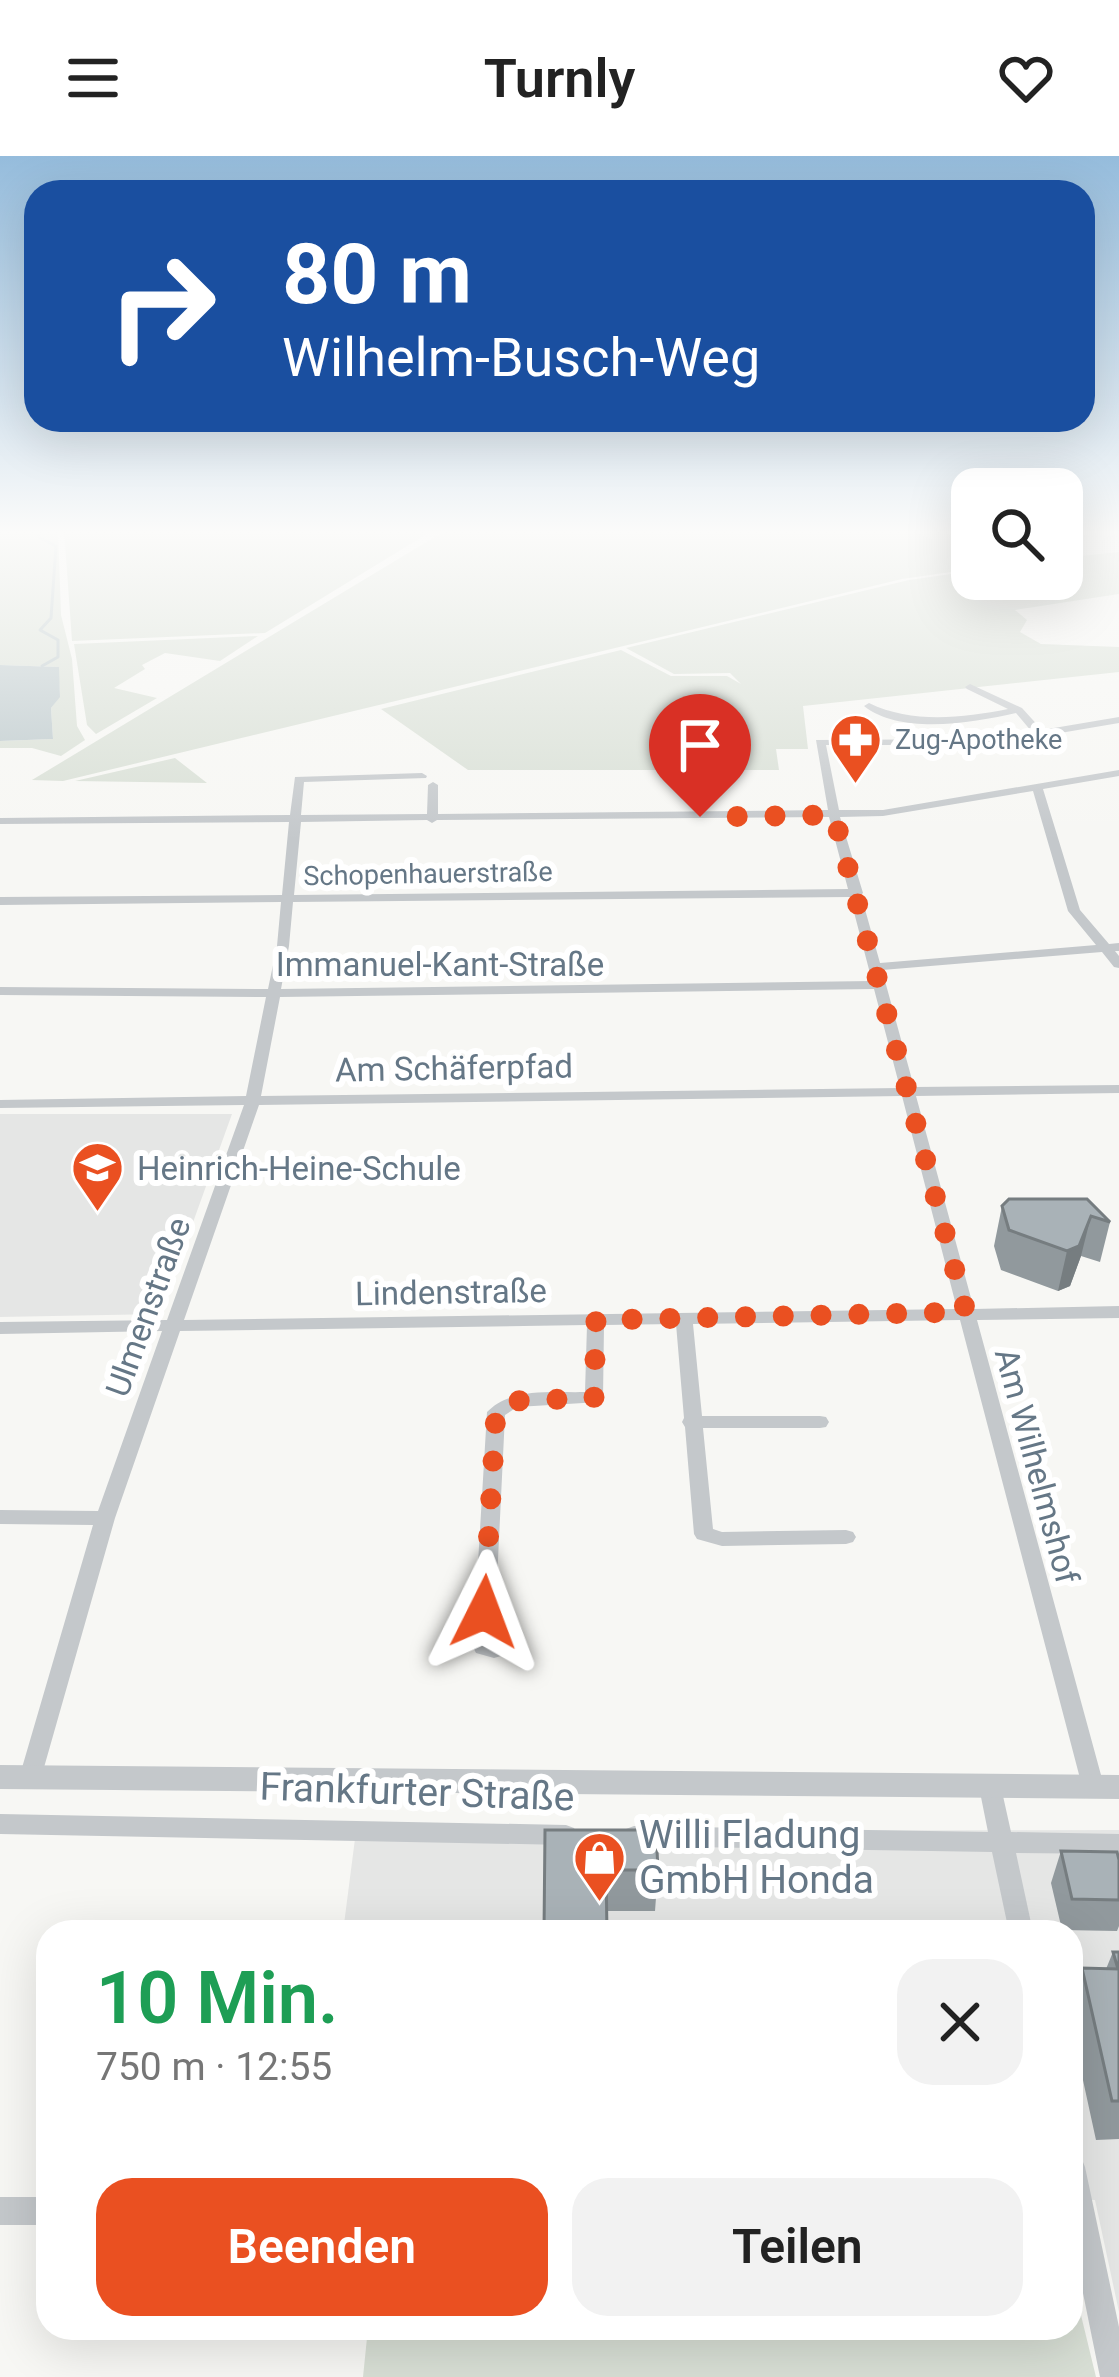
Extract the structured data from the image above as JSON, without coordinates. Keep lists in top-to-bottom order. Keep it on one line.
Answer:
{"streets":{"street":["Schopenhauerstraße","Immanuel-Kant-Straße","Am Schäferpfad","Lindenstraße","Ulmenstraße","Am Wilhelmshof","Frankfurter Straße"]},"crossings":[["Schopenhauerstraße","Ulmenstraße"],["Schopenhauerstraße","Am Wilhelmshof"],["Immanuel-Kant-Straße","Ulmenstraße"],["Immanuel-Kant-Straße","Am Wilhelmshof"],["Am Schäferpfad","Ulmenstraße"],["Am Schäferpfad","Am Wilhelmshof"],["Lindenstraße","Ulmenstraße"],["Lindenstraße","Am Wilhelmshof"],["Ulmenstraße","Frankfurter Straße"],["Am Wilhelmshof","Frankfurter Straße"]],"places":{"pharmacy":["Zug-Apotheke"],"school or university":["Heinrich-Heine-Schule"],"shop":["Willi Fladung GmbH Honda"]},"page":{"header":"Turnly","turn":["80 m","Wilhelm-Busch-Weg"],"heading":["10 Min.","750 m · 12:55"],"buttons":["Beenden","Teilen"]}}
